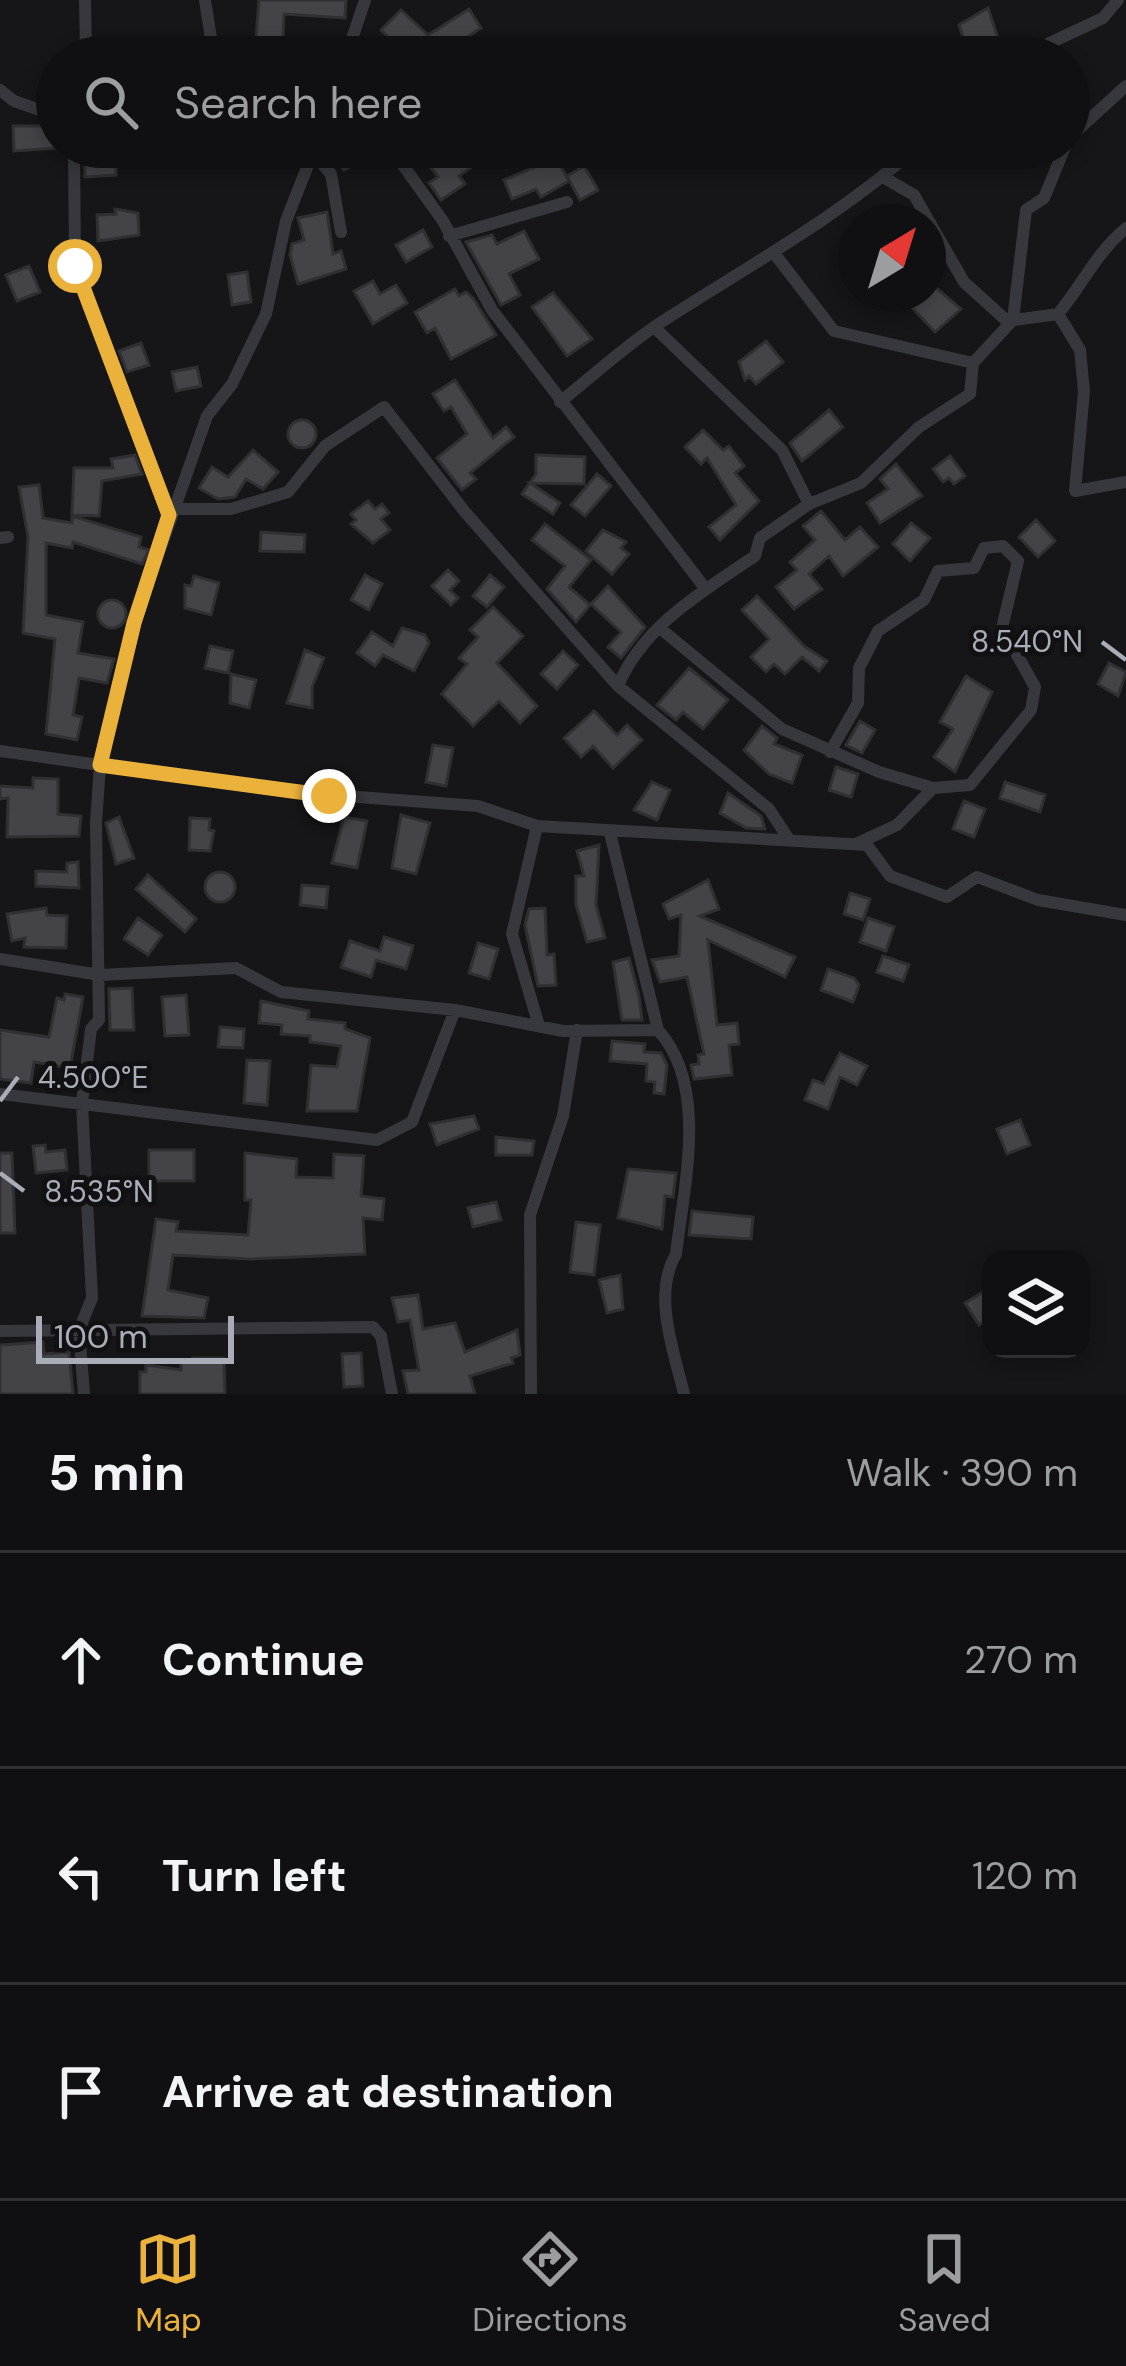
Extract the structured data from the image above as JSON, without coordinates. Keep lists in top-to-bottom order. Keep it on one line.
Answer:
{"scale_bar":"100 m","north":"top right","page":{"search":"Search here","scale":"100 m","heading":["5 min","Walk · 390 m"],"list":[["Continue","270 m"],["Turn left","120 m"],"Arrive at destination"],"nav":["Map","Directions","Saved"]},"coordinates":["8.540°N","4.500°E","8.535°N"]}
